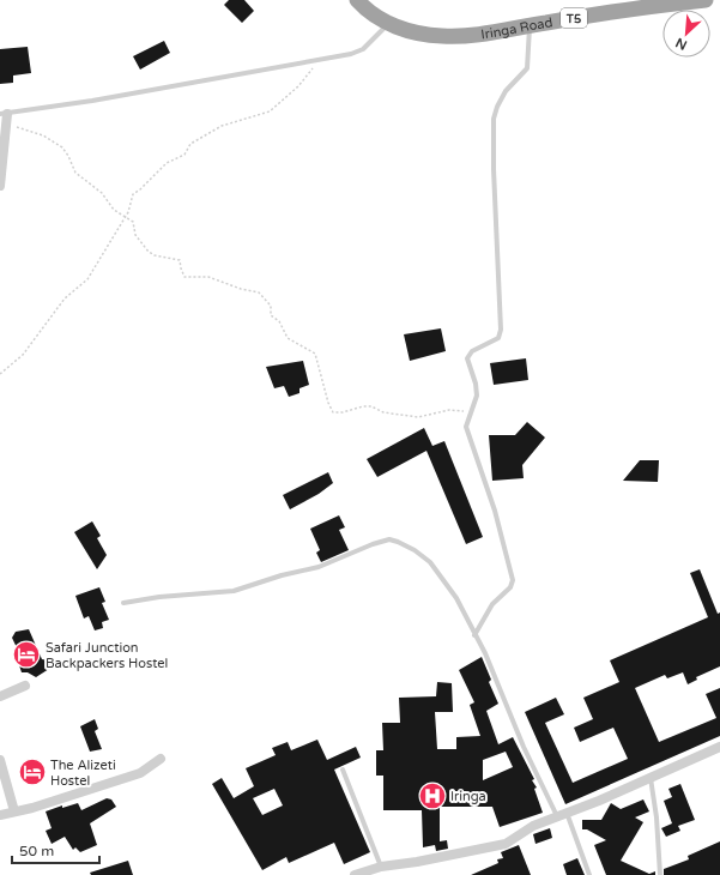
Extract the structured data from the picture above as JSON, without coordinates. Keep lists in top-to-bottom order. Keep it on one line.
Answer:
{"streets":{"highway":["T5","Iringa Road"]},"crossings":[["T5","Iringa Road"]],"places":{"hotel":["Safari Junction Backpackers Hostel","The Alizeti Hostel"],"hospital":["Iringa"]},"scale_bar":"50 m","north":"bottom left"}
